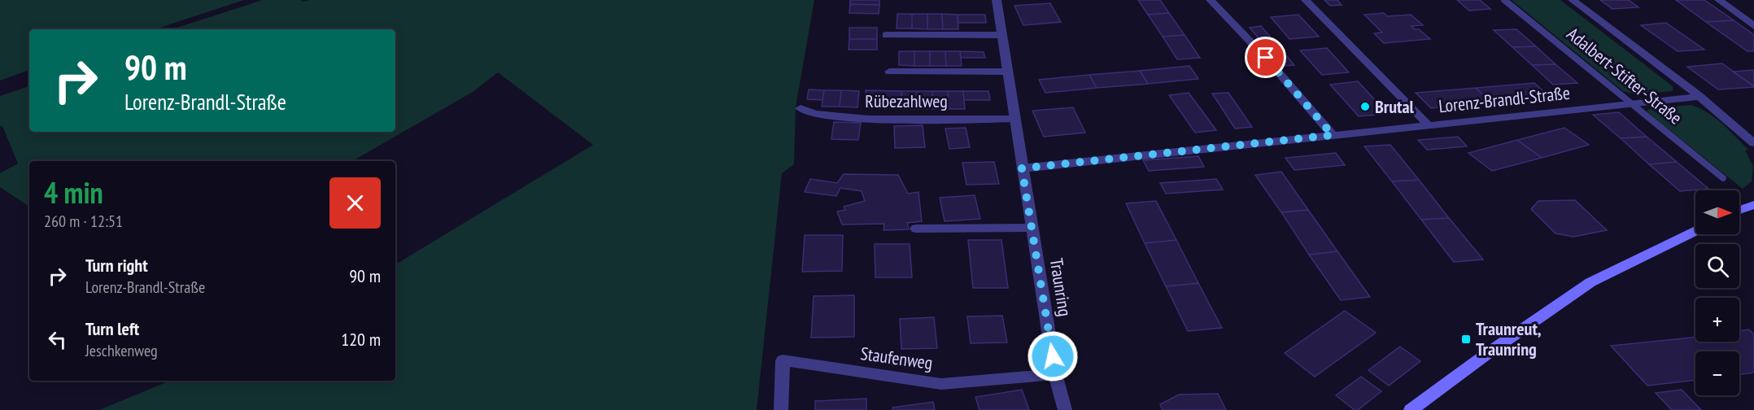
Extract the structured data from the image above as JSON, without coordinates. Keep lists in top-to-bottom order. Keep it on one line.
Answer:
{"streets":{"street":["Adalbert-Stifter-Straße","Lorenz-Brandl-Straße","Rübezahlweg","Traunring","Staufenweg"]},"crossings":[["Adalbert-Stifter-Straße","Lorenz-Brandl-Straße"],["Lorenz-Brandl-Straße","Traunring"],["Rübezahlweg","Traunring"],["Traunring","Staufenweg"]],"places":{"other":["Brutal"],"transit":["Traunreut, Traunring"]},"north":"right","page":{"turn":["90 m","Lorenz-Brandl-Straße"],"heading":["4 min","260 m · 12:51"],"map_buttons":["+","−"],"list":[{"name":"Turn right","note":"Lorenz-Brandl-Straße","value":"90 m"},{"name":"Turn left","note":"Jeschkenweg","value":"120 m"}]}}
